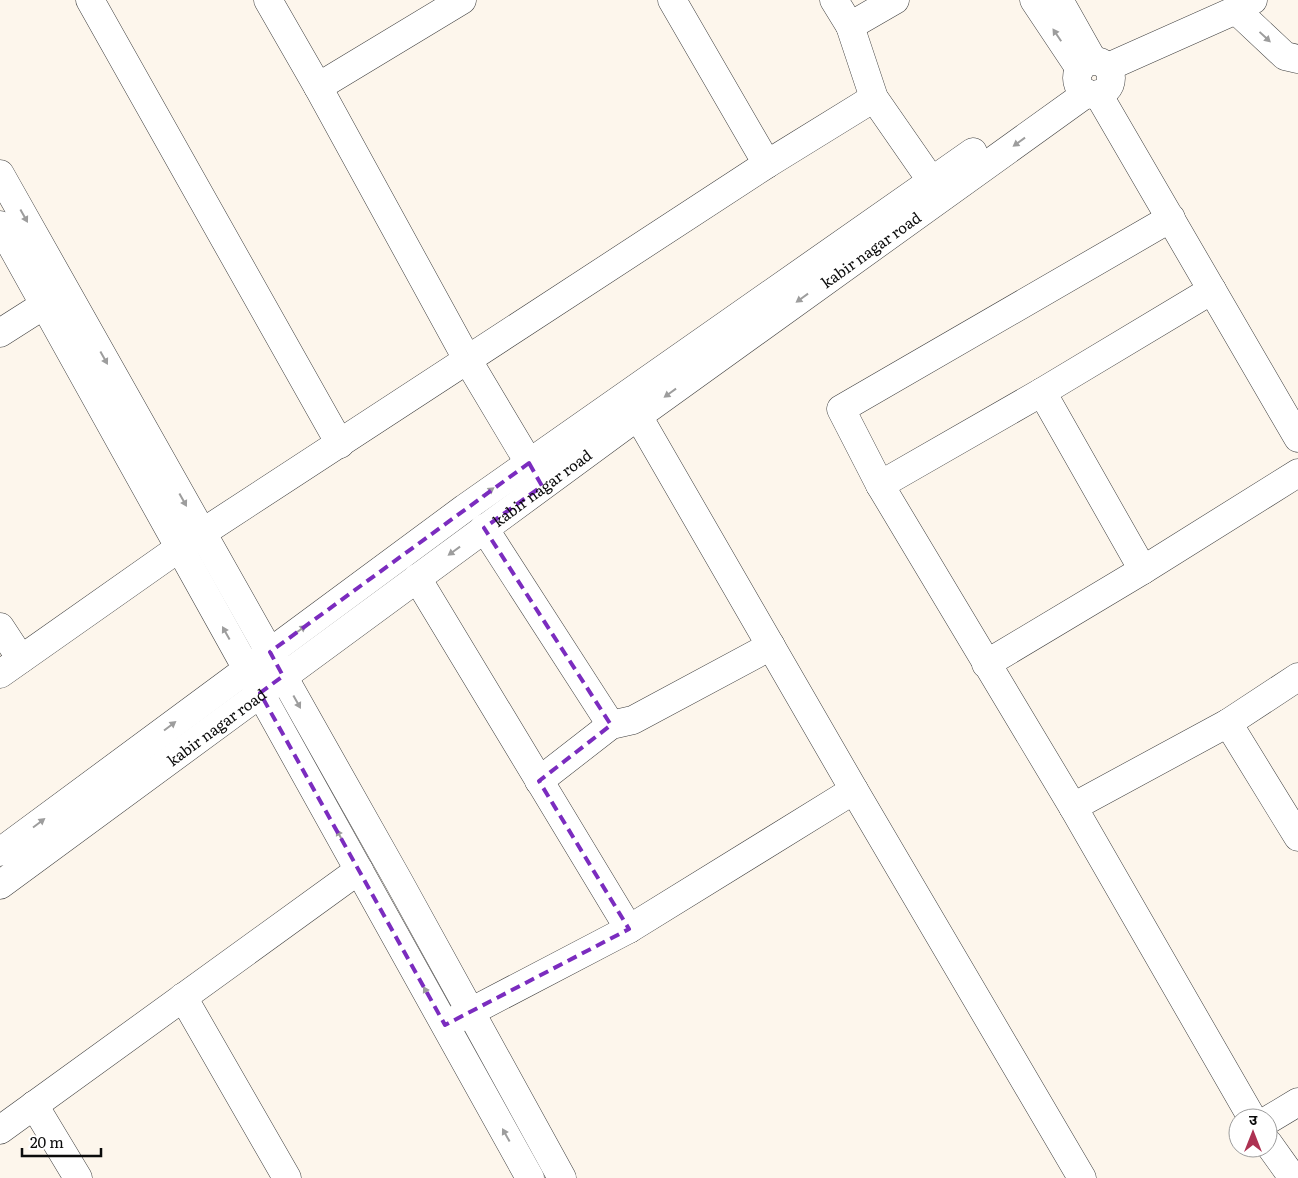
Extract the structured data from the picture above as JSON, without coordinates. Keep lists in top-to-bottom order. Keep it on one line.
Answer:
{"streets":{"street":["kabir nagar road"]},"scale_bar":"20 m","north":"top"}
